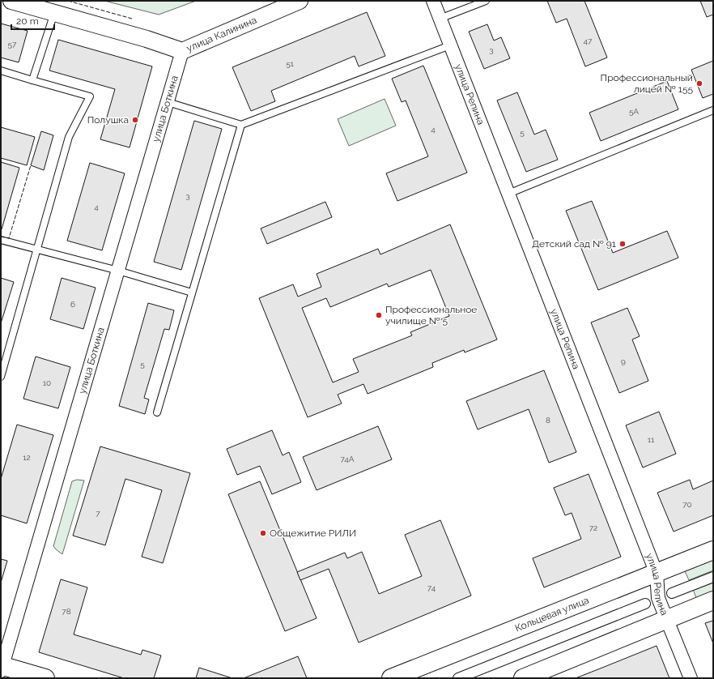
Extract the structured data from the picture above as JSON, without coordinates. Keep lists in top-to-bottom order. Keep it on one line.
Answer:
{"streets":{"main road":["Кольцевая улица"],"street":["улица Калинина","улица Репина","улица Боткина"]},"crossings":[["улица Калинина","улица Боткина"],["улица Репина","Кольцевая улица"]],"places":["Профессиональный лицей № 155","Полушка","Детский сад № 91","Профессиональное училище № 5","Общежитие РИЛИ"],"house_numbers":["47","57","3","51","5А","4","5","3","4","6","9","5","10","8","11","12","74А","70","7","72","74","78"],"scale_bar":"20 m"}
